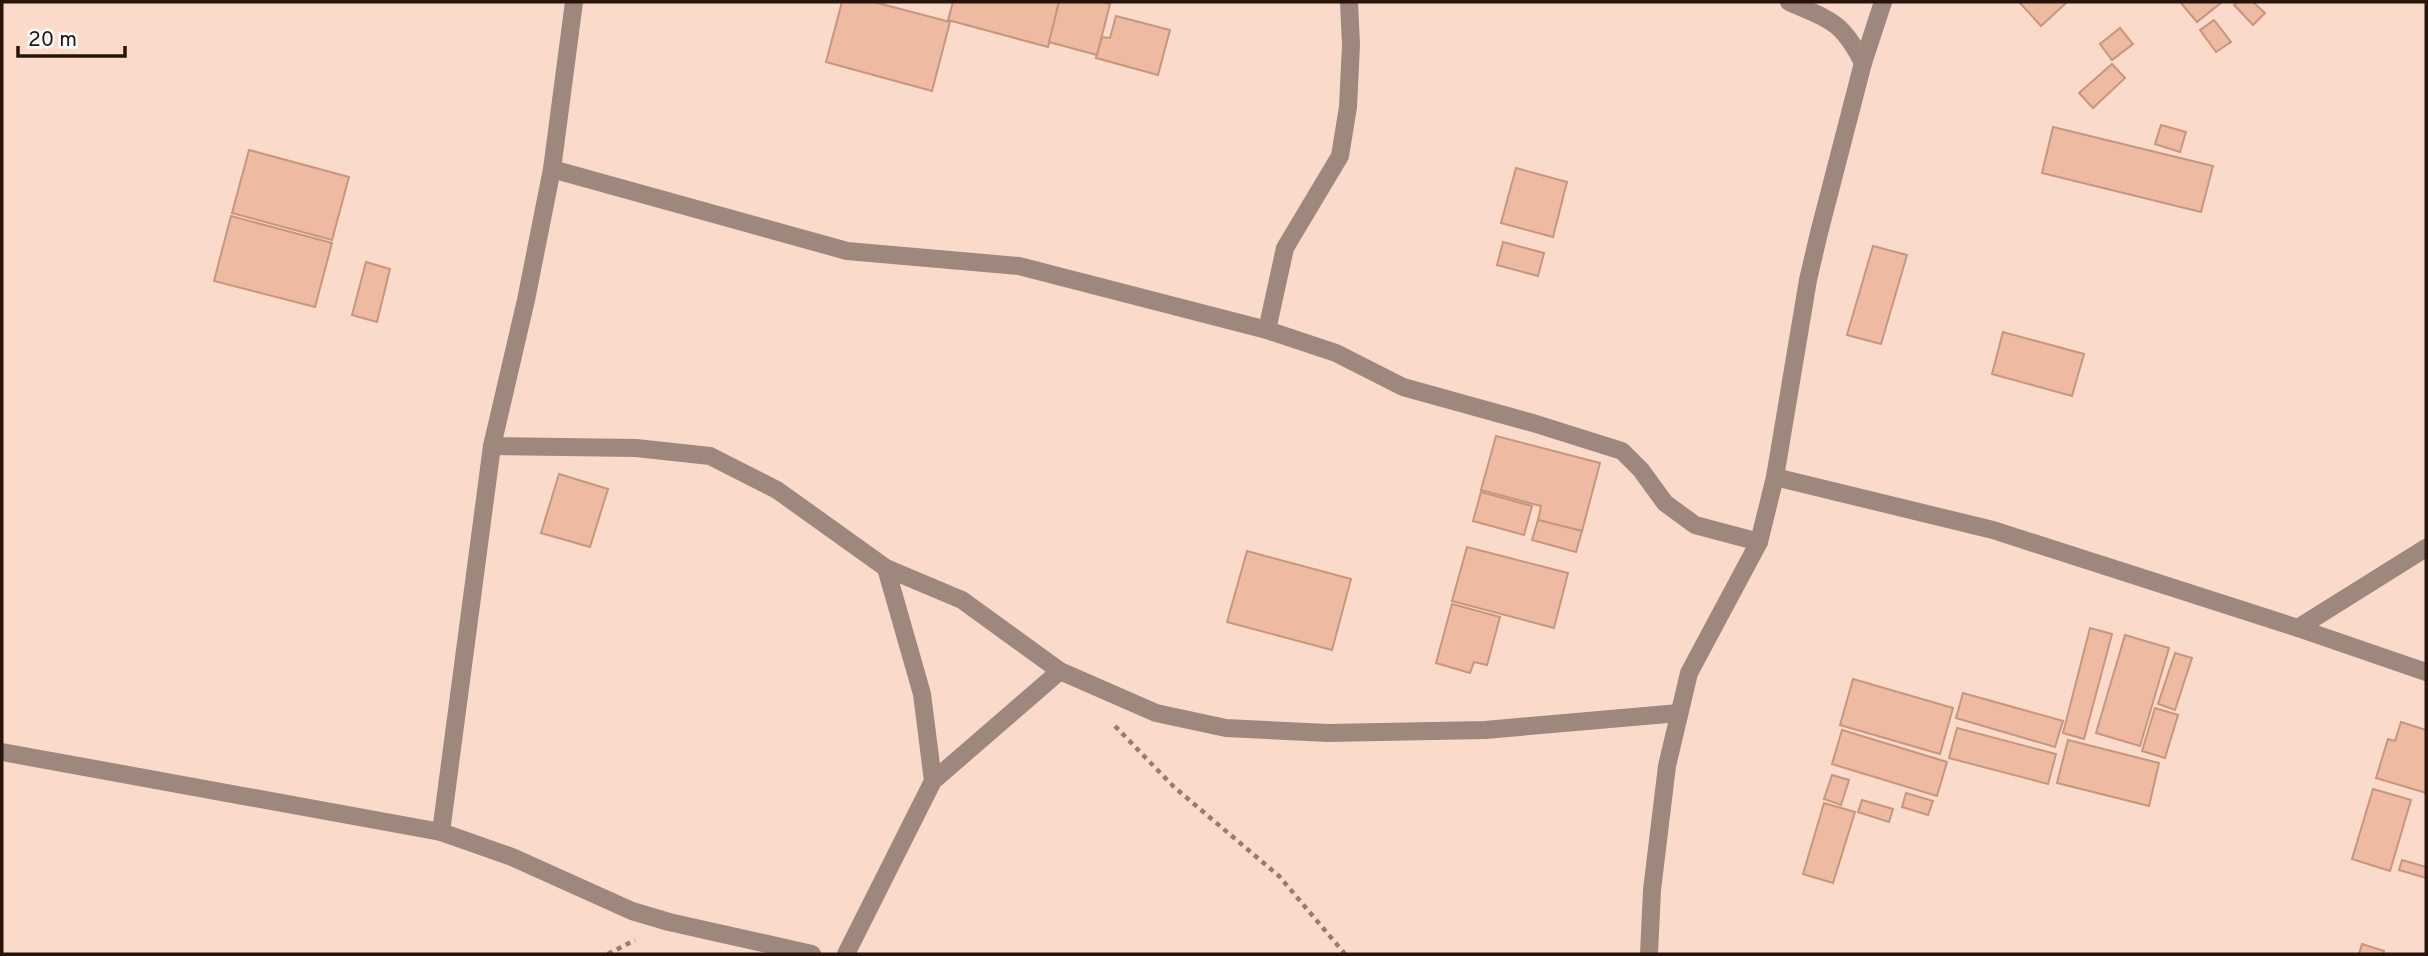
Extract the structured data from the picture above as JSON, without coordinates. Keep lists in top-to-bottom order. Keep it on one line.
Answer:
{"scale_bar":"20 m"}
